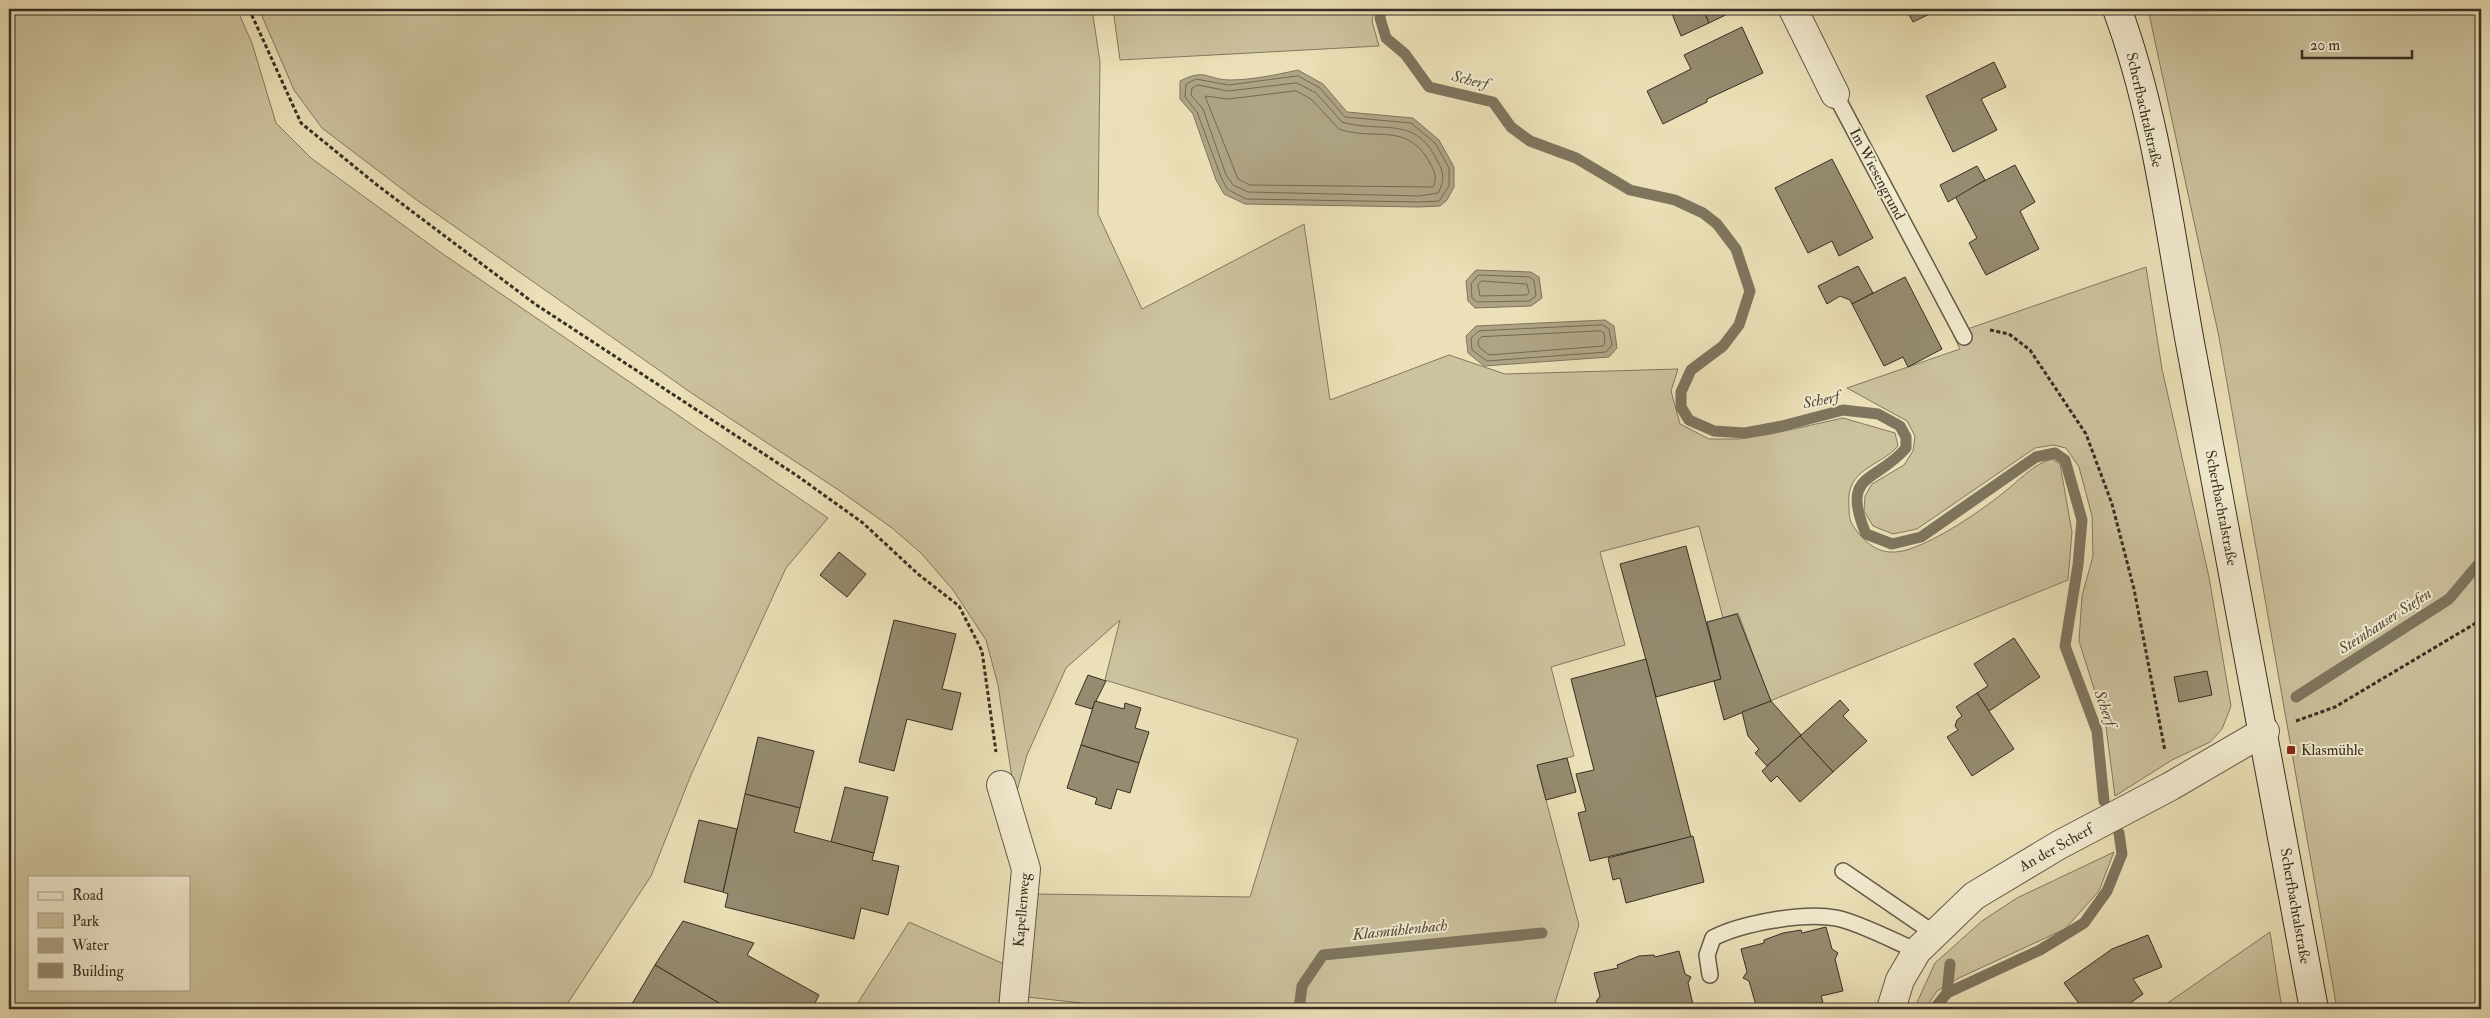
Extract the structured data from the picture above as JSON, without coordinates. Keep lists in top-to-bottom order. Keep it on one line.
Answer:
{"streets":{"main road":["Scherfbachtalstraße","Im Wiesengrund","An der Scherf","Kapellenweg"]},"crossings":[["Scherfbachtalstraße","An der Scherf"]],"water":["Scherf","Steinhauser Siefen","Klasmühlenbach"],"places":{"transit":["Klasmühle"]},"legend":["Road","Park","Water","Building"],"scale_bar":"20 m"}
